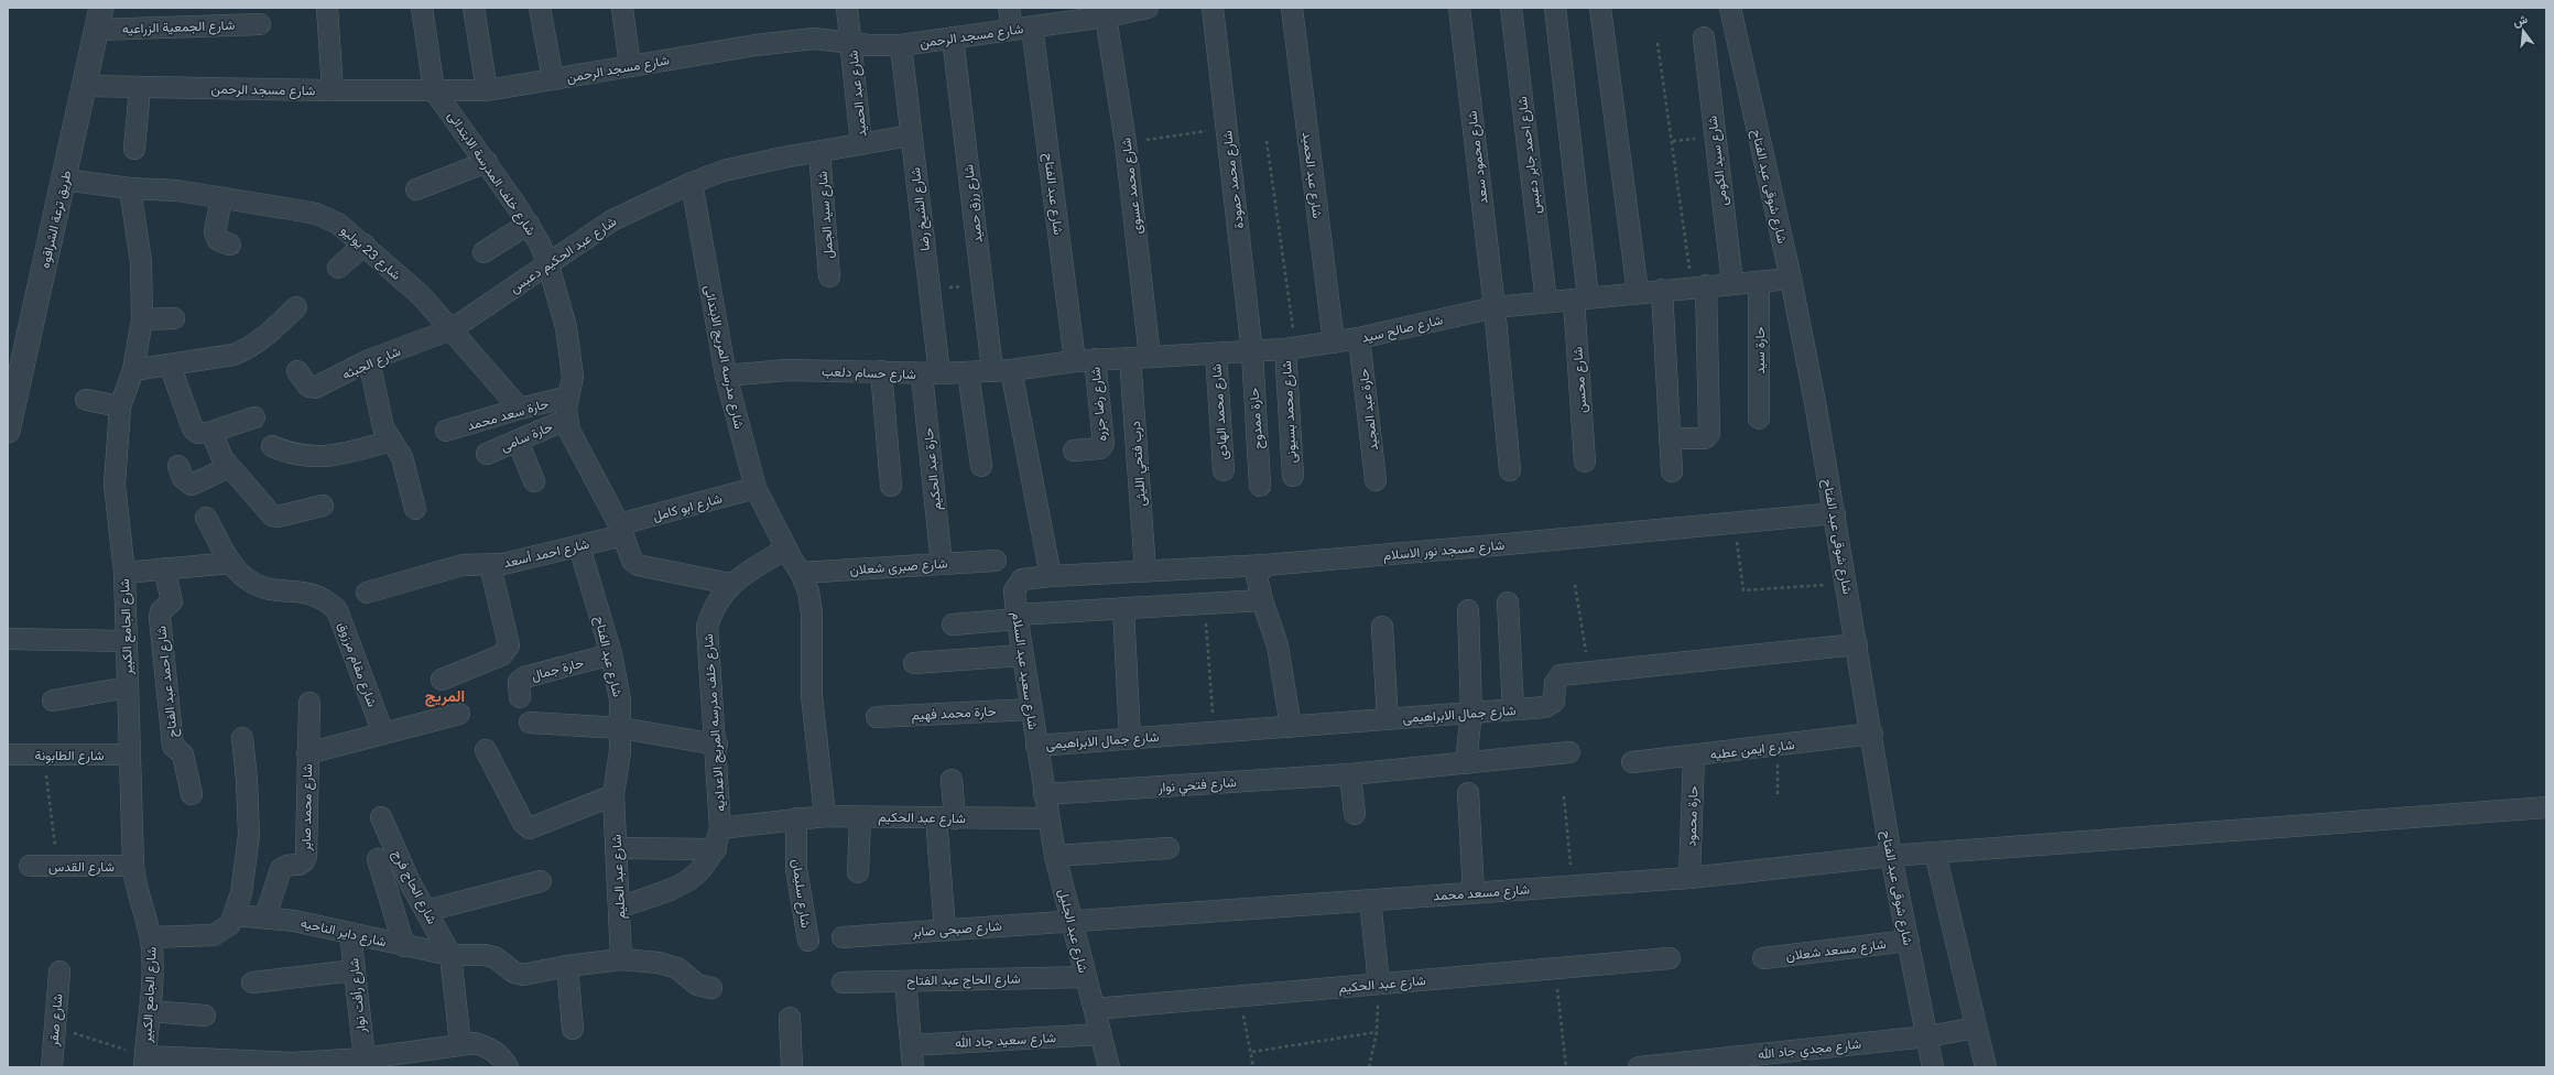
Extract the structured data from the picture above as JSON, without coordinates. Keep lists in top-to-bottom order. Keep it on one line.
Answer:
{"streets":{"street":["شارع الجمعية الزراعيه","شارع مسجد الرحمن","شارع عبد الحميد","شارع احمد جابر دعبس","شارع محمود سعد","شارع سيد الكومى","شارع خلف المدرسة الابتدائى","شارع محمد حمودة","شارع محمد عسوى","شارع شوقى عبد الفتاح","شارع عبد الفتاح","شارع رزق حميد","شارع الشيخ رضا","شارع سيد الجمل","طريق ترعة الشراقوه","شارع 23 يوليو","شارع عبد الحكيم دعبس","شارع صالح سيد","حارة سيد","شارع مدرسه المريج الابتدائى","شارع الجبثه","شارع حسام دلعب","شارع محسن","شارع رضا جزره","حارة عبد المجيد","شارع محمد الهادى","شارع محمد بسيونى","حارة سعد محمد","حارة ممدوح","حارة سامى","درب فتحي الليثى","حارة عبد الحكيم","شارع ابو كامل","شارع مسجد نور الاسلام","شارع احمد أسعد","شارع صبرى شعلان","شارع الجامع الكبير","شارع مقام مرزوق","حارة جمال","شارع سعيد عبد السلام","شارع احمد عبد الفتاح","حارة محمد فهيم","شارع جمال الابراهيمى","شارع خلف مدرسه المريج الاعداديه","شارع ايمن عطيه","شارع الطابونة","شارع فتحي نوار","شارع محمد صابر","حارة محمود","شارع عبد الحكيم","شارع القدس","شارع عبد الحليم","شارع الحاج فرج","شارع مسعد محمد","شارع سليمان","شارع صبحى صابر","شارع عبد الجليل","شارع داير الناحيه","شارع مسعد شعلان","شارع الحاج عبد الفتاح","شارع رأفت نوار","شارع صقر","شارع سعيد جاد الله","شارع مجدي جاد الله"]},"crossings":[["شارع الجمعية الزراعيه","طريق ترعة الشراقوه"],["شارع مسجد الرحمن","شارع عبد الحميد"],["شارع مسجد الرحمن","شارع خلف المدرسة الابتدائى"],["شارع مسجد الرحمن","شارع محمد عسوى"],["شارع مسجد الرحمن","شارع عبد الفتاح"],["شارع مسجد الرحمن","شارع رزق حميد"],["شارع مسجد الرحمن","شارع الشيخ رضا"],["شارع مسجد الرحمن","طريق ترعة الشراقوه"],["شارع عبد الحميد","شارع عبد الحكيم دعبس"],["شارع عبد الحميد","شارع صالح سيد"],["شارع احمد جابر دعبس","شارع صالح سيد"],["شارع محمود سعد","شارع صالح سيد"],["شارع سيد الكومى","شارع صالح سيد"],["شارع خلف المدرسة الابتدائى","شارع عبد الحكيم دعبس"],["شارع خلف المدرسة الابتدائى","حارة سعد محمد"],["شارع خلف المدرسة الابتدائى","حارة سامى"],["شارع خلف المدرسة الابتدائى","شارع ابو كامل"],["شارع خلف المدرسة الابتدائى","شارع احمد أسعد"],["شارع خلف المدرسة الابتدائى","شارع خلف مدرسه المريج الاعداديه"],["شارع محمد حمودة","شارع صالح سيد"],["شارع محمد حمودة","حارة ممدوح"],["شارع محمد عسوى","شارع صالح سيد"],["شارع محمد عسوى","درب فتحي الليثى"],["شارع شوقى عبد الفتاح","شارع صالح سيد"],["شارع شوقى عبد الفتاح","شارع مسجد نور الاسلام"],["شارع شوقى عبد الفتاح","شارع جمال الابراهيمى"],["شارع شوقى عبد الفتاح","شارع ايمن عطيه"],["شارع شوقى عبد الفتاح","شارع مسعد محمد"],["شارع شوقى عبد الفتاح","شارع مسعد شعلان"],["شارع شوقى عبد الفتاح","شارع مجدي جاد الله"],["شارع عبد الفتاح","شارع صالح سيد"],["شارع عبد الفتاح","شارع رضا جزره"],["شارع عبد الفتاح","شارع احمد أسعد"],["شارع عبد الفتاح","حارة جمال"],["شارع عبد الفتاح","شارع عبد الحليم"],["شارع رزق حميد","شارع صالح سيد"],["شارع رزق حميد","شارع حسام دلعب"],["شارع رزق حميد","شارع مسجد نور الاسلام"],["شارع رزق حميد","شارع سعيد عبد السلام"],["شارع الشيخ رضا","شارع عبد الحكيم دعبس"],["شارع الشيخ رضا","شارع حسام دلعب"],["شارع الشيخ رضا","حارة عبد الحكيم"],["شارع سيد الجمل","شارع عبد الحكيم دعبس"],["طريق ترعة الشراقوه","شارع 23 يوليو"],["شارع 23 يوليو","شارع عبد الحكيم دعبس"],["شارع 23 يوليو","شارع الجبثه"],["شارع 23 يوليو","حارة سعد محمد"],["شارع 23 يوليو","شارع الجامع الكبير"],["شارع عبد الحكيم دعبس","شارع مدرسه المريج الابتدائى"],["شارع عبد الحكيم دعبس","شارع الجبثه"],["شارع صالح سيد","حارة سيد"],["شارع صالح سيد","شارع حسام دلعب"],["شارع صالح سيد","شارع محسن"],["شارع صالح سيد","شارع رضا جزره"],["شارع صالح سيد","حارة عبد المجيد"],["شارع صالح سيد","شارع محمد الهادى"],["شارع صالح سيد","شارع محمد بسيونى"],["شارع صالح سيد","حارة ممدوح"],["شارع صالح سيد","درب فتحي الليثى"],["شارع مدرسه المريج الابتدائى","شارع حسام دلعب"],["شارع مدرسه المريج الابتدائى","شارع ابو كامل"],["شارع مدرسه المريج الابتدائى","شارع صبرى شعلان"],["شارع مدرسه المريج الابتدائى","شارع خلف مدرسه المريج الاعداديه"],["شارع مدرسه المريج الابتدائى","شارع عبد الحكيم"],["شارع حسام دلعب","حارة عبد الحكيم"],["درب فتحي الليثى","شارع مسجد نور الاسلام"],["حارة عبد الحكيم","شارع صبرى شعلان"],["شارع ابو كامل","شارع احمد أسعد"],["شارع مسجد نور الاسلام","شارع سعيد عبد السلام"],["شارع الجامع الكبير","شارع الطابونة"],["شارع الجامع الكبير","شارع القدس"],["شارع سعيد عبد السلام","حارة محمد فهيم"],["شارع سعيد عبد السلام","شارع جمال الابراهيمى"],["شارع سعيد عبد السلام","شارع فتحي نوار"],["شارع سعيد عبد السلام","شارع عبد الجليل"],["شارع خلف مدرسه المريج الاعداديه","شارع عبد الحكيم"],["شارع ايمن عطيه","حارة محمود"],["شارع فتحي نوار","شارع عبد الجليل"],["شارع محمد صابر","شارع داير الناحيه"],["حارة محمود","شارع مسعد محمد"],["شارع عبد الحكيم","شارع سليمان"],["شارع عبد الحكيم","شارع عبد الجليل"],["شارع عبد الحليم","شارع داير الناحيه"],["شارع الحاج فرج","شارع داير الناحيه"],["شارع مسعد محمد","شارع صبحى صابر"],["شارع مسعد محمد","شارع عبد الجليل"],["شارع صبحى صابر","شارع عبد الجليل"],["شارع عبد الجليل","شارع الحاج عبد الفتاح"],["شارع عبد الجليل","شارع سعيد جاد الله"],["شارع داير الناحيه","شارع رأفت نوار"]],"districts":["المريج"],"north":"top"}
